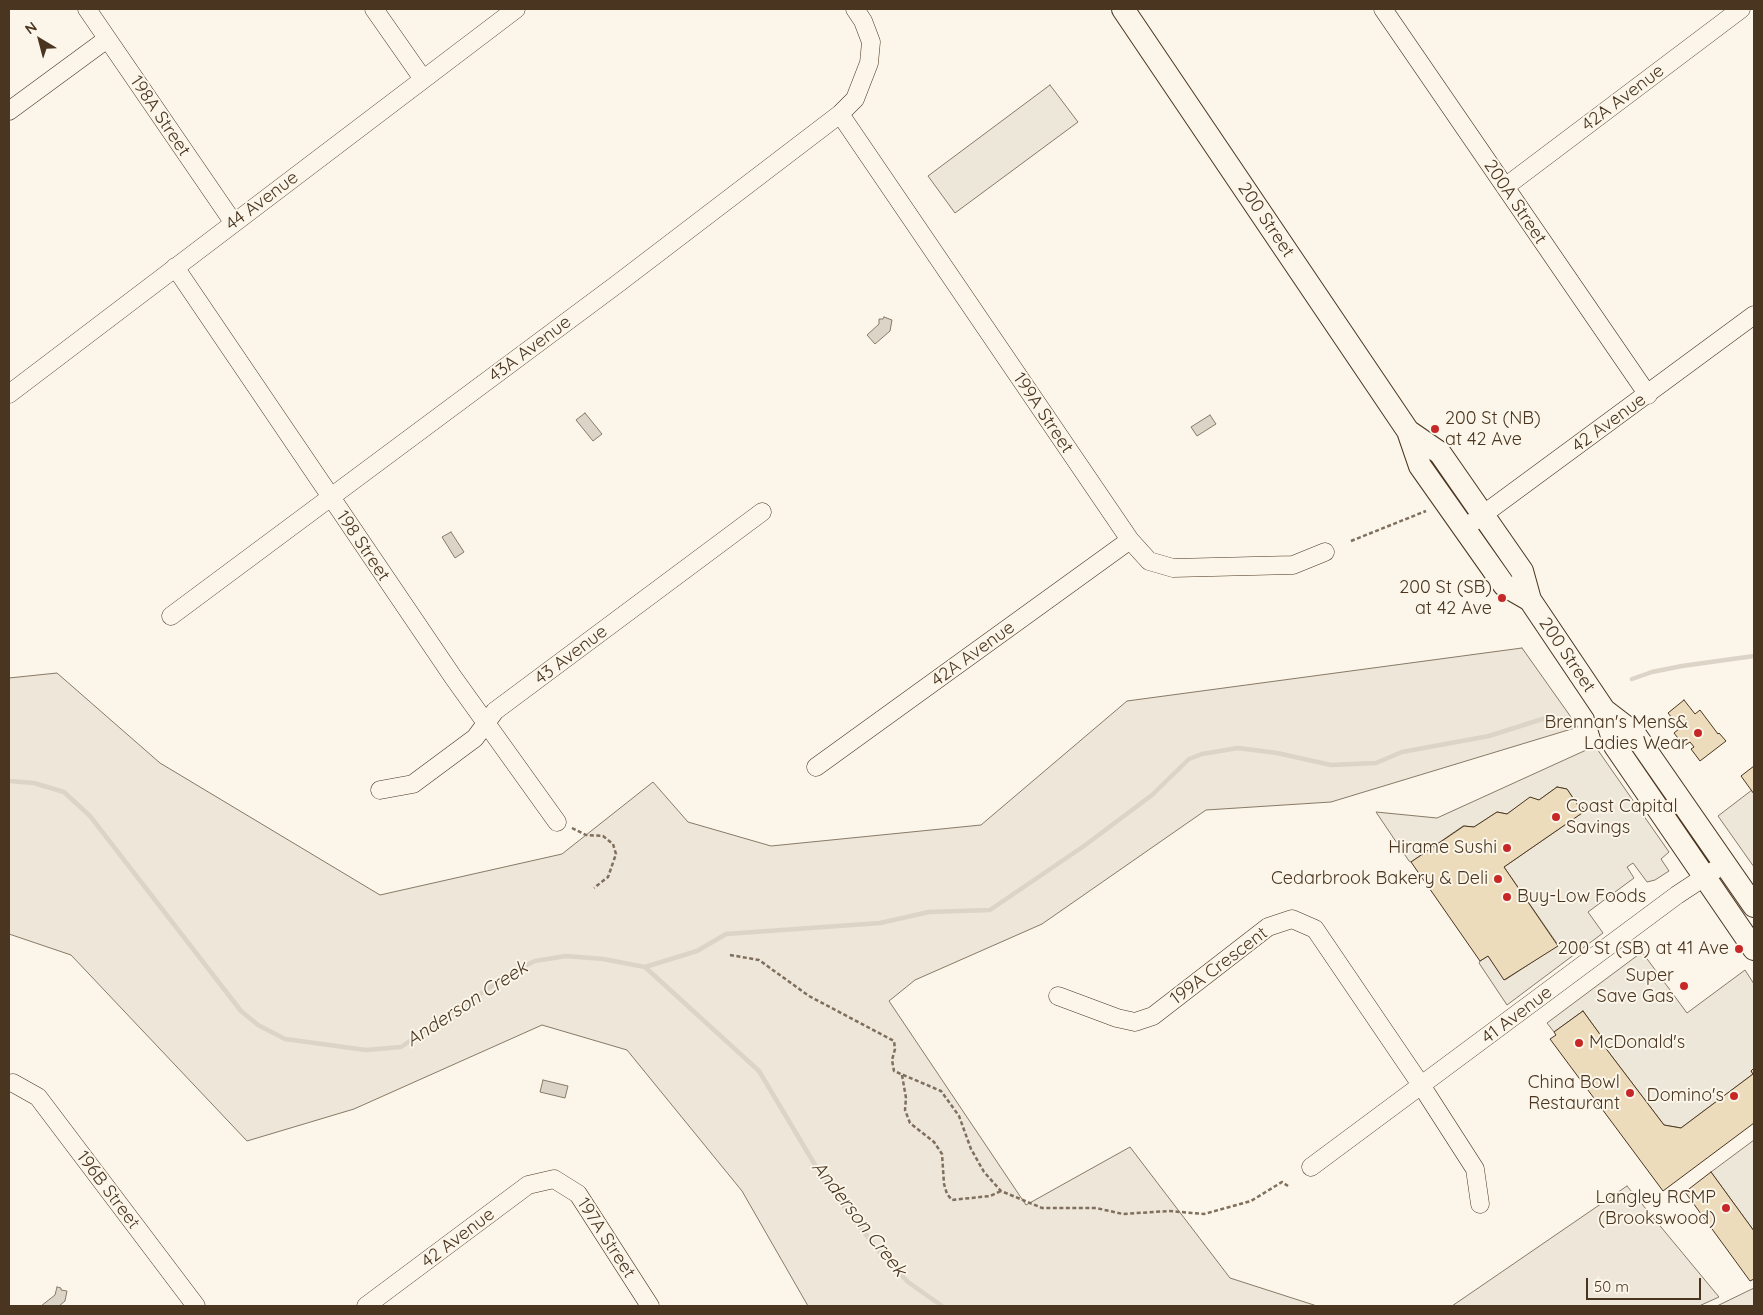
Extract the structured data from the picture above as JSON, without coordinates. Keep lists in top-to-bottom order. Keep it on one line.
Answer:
{"streets":{"main road":["200 Street"],"street":["42A Avenue","198A Street","44 Avenue","200A Street","43A Avenue","199A Street","42 Avenue","198 Street","43 Avenue","199A Crescent","41 Avenue","196B Street","197A Street"]},"crossings":[["42A Avenue","200A Street"],["42A Avenue","199A Street"],["198A Street","44 Avenue"],["44 Avenue","198 Street"],["200A Street","42 Avenue"],["200 Street","42 Avenue"],["200 Street","41 Avenue"],["43A Avenue","199A Street"],["43A Avenue","198 Street"],["42 Avenue","197A Street"],["198 Street","43 Avenue"],["199A Crescent","41 Avenue"]],"water":["Anderson Creek"],"places":["200 St (NB) at 42 Ave","200 St (SB) at 42 Ave","Brennan's Mens& Ladies Wear","Coast Capital Savings","Hirame Sushi","Cedarbrook Bakery & Deli","Buy-Low Foods","200 St (SB) at 41 Ave","Super Save Gas","McDonald's","China Bowl Restaurant","Domino's","Langley RCMP (Brookswood)"],"scale_bar":"50 m","north":"top left"}
